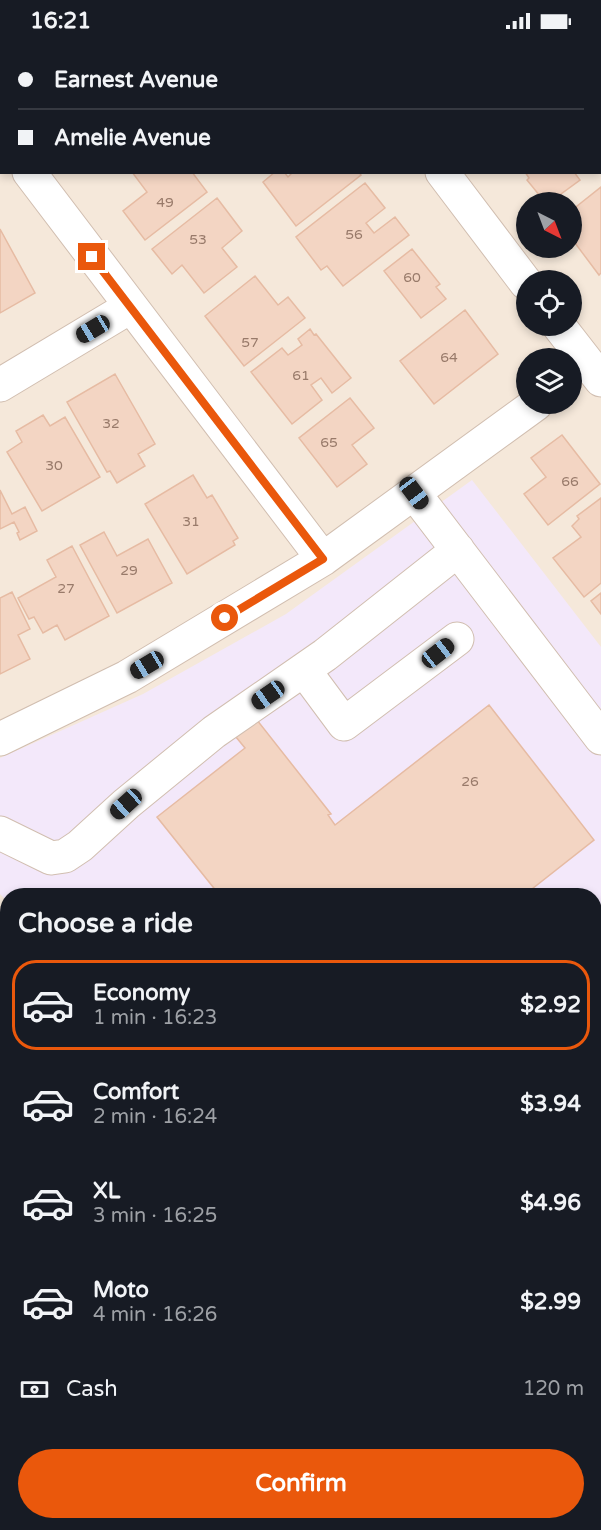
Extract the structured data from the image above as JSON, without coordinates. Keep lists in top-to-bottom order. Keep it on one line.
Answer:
{"house_numbers":["49","56","53","60","57","64","61","32","65","30","66","31","29","27","26"],"north":"bottom right","page":{"status":"16:21","banner":["Earnest Avenue","Amelie Avenue"],"heading":"Choose a ride","list":[{"name":"Economy","note":"1 min · 16:23","value":"$2.92"},{"name":"Comfort","note":"2 min · 16:24","value":"$3.94"},{"name":"XL","note":"3 min · 16:25","value":"$4.96"},{"name":"Moto","note":"4 min · 16:26","value":"$2.99"}],"pay":["Cash","120 m"],"buttons":"Confirm"}}
